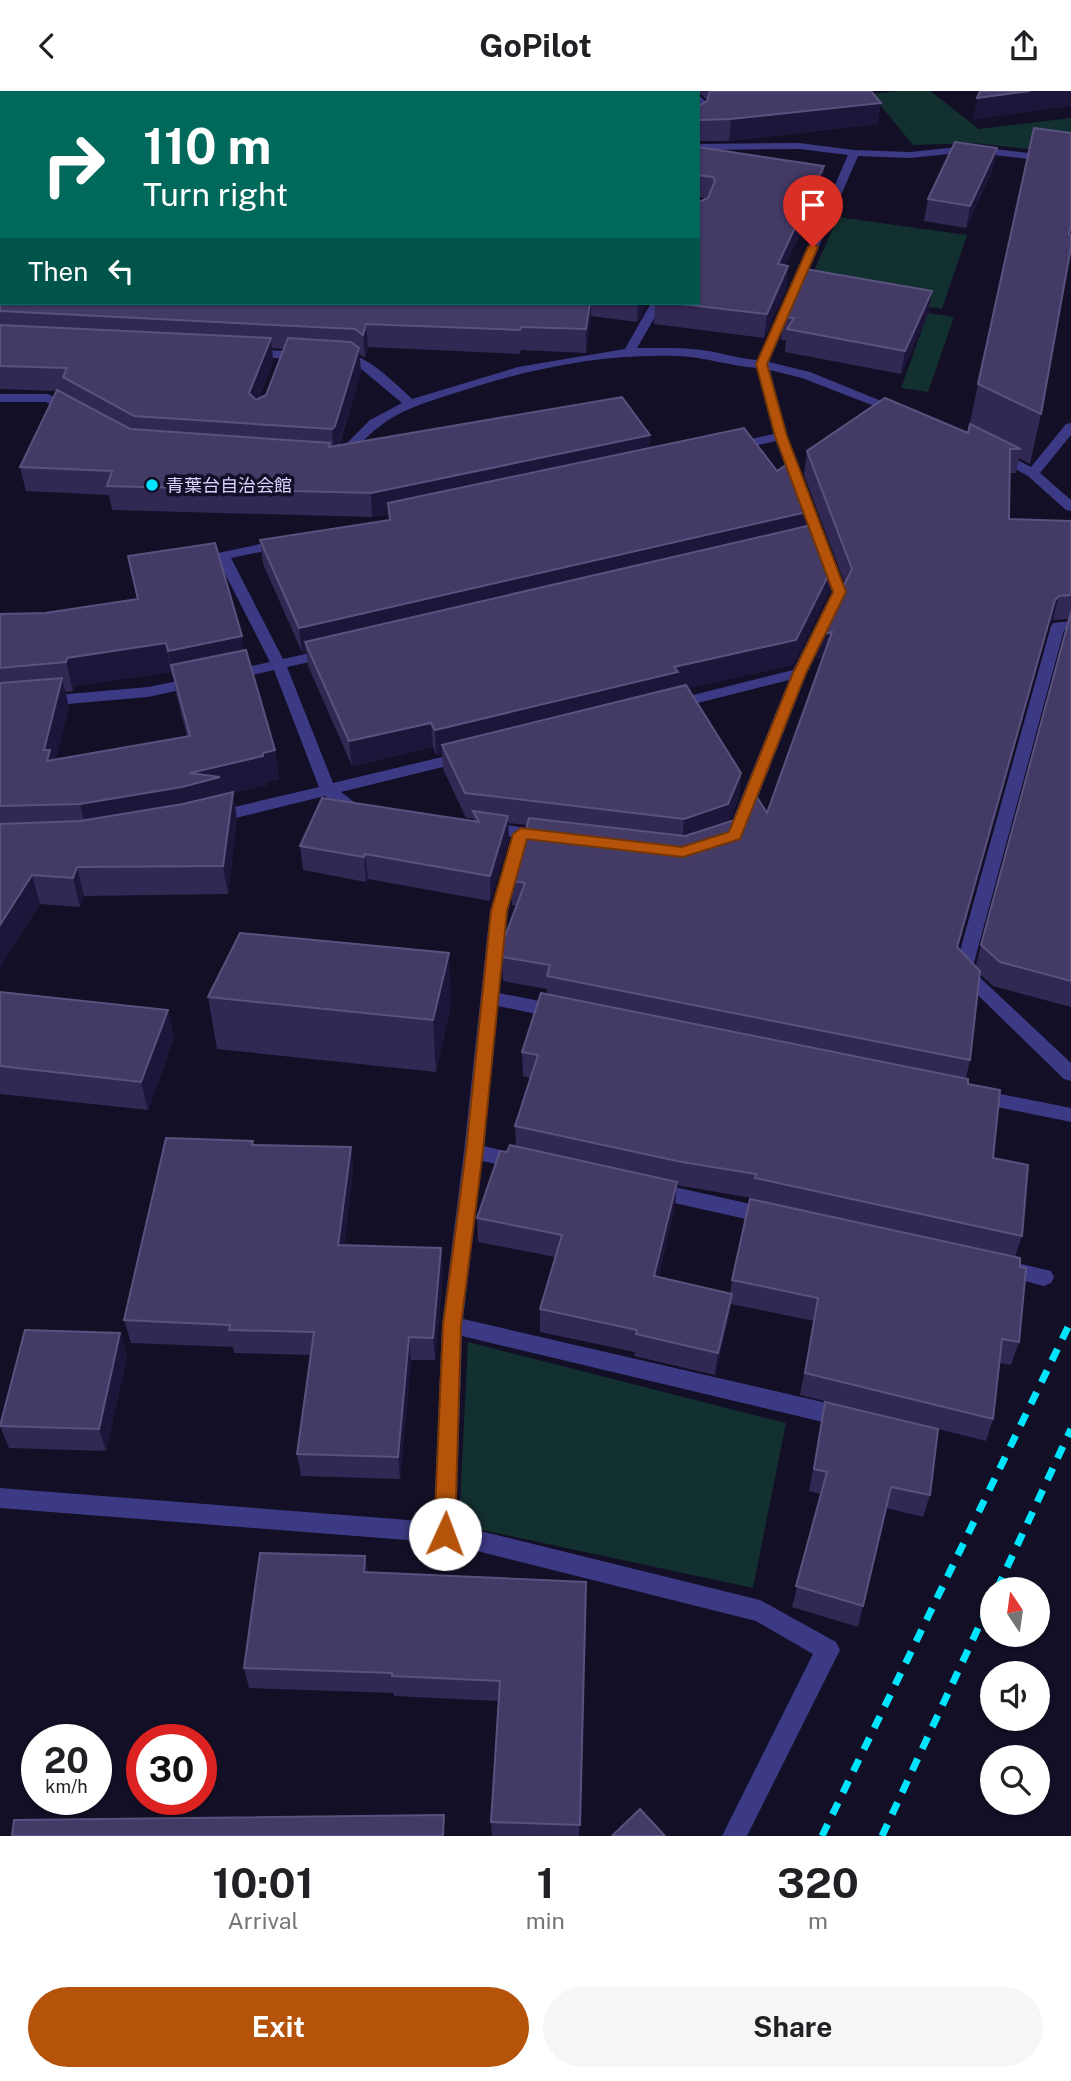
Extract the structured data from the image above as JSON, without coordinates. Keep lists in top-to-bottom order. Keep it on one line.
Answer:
{"places":["青葉台自治会館"],"north":"top","page":{"header":"GoPilot","turn":["110 m","Turn right"],"then":"Then","speed":"20 km/h","limit":"30","eta":["10:01","Arrival","1","min","320","m"],"buttons":["Exit","Share"]}}
